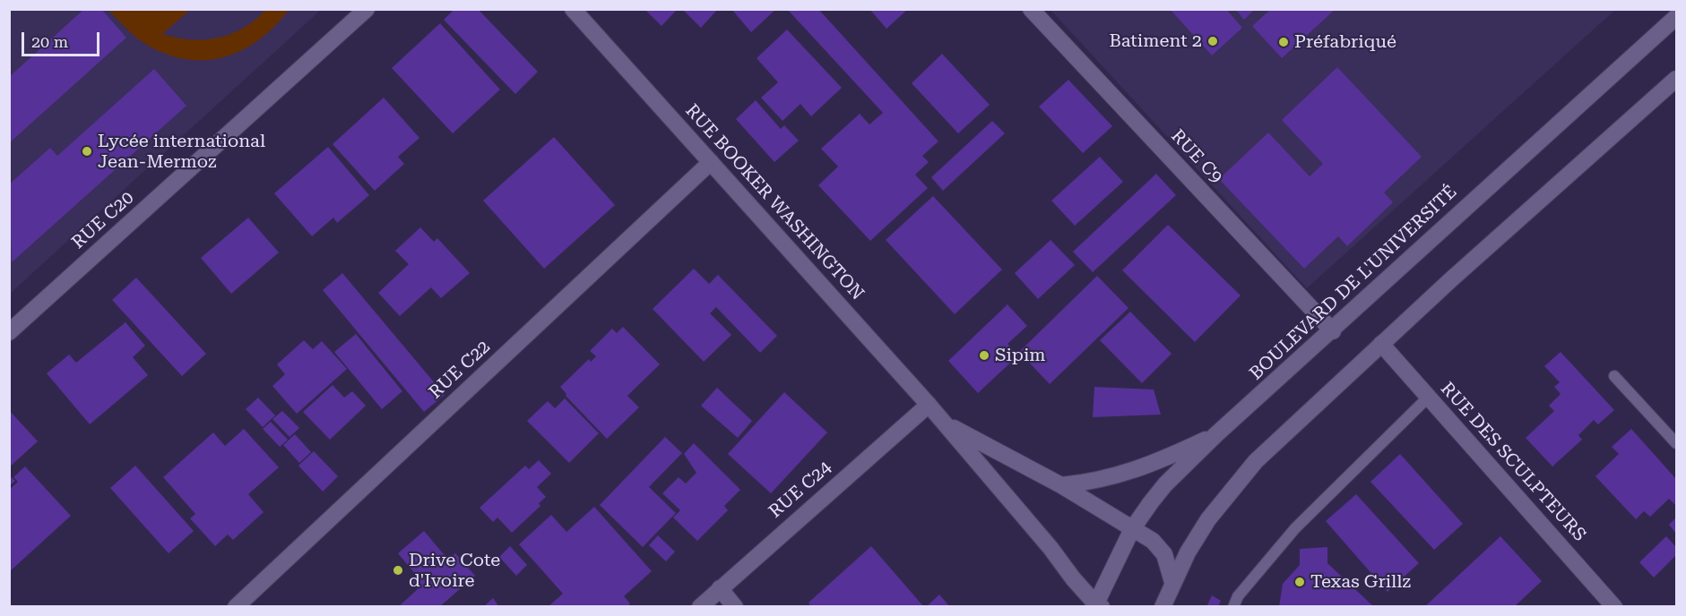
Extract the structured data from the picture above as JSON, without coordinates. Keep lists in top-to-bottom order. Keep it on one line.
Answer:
{"streets":{"street":["RUE C9","RUE BOOKER WASHINGTON","RUE C20","BOULEVARD DE L'UNIVERSITÉ","RUE C22","RUE DES SCULPTEURS","RUE C24"]},"crossings":[["RUE C9","BOULEVARD DE L'UNIVERSITÉ"],["RUE BOOKER WASHINGTON","BOULEVARD DE L'UNIVERSITÉ"],["RUE BOOKER WASHINGTON","RUE C22"],["RUE BOOKER WASHINGTON","RUE C24"]],"places":["Batiment 2","Préfabriqué","Lycée international Jean-Mermoz","Sipim","Drive Cote d'Ivoire","Texas Grillz"],"scale_bar":"20 m"}
